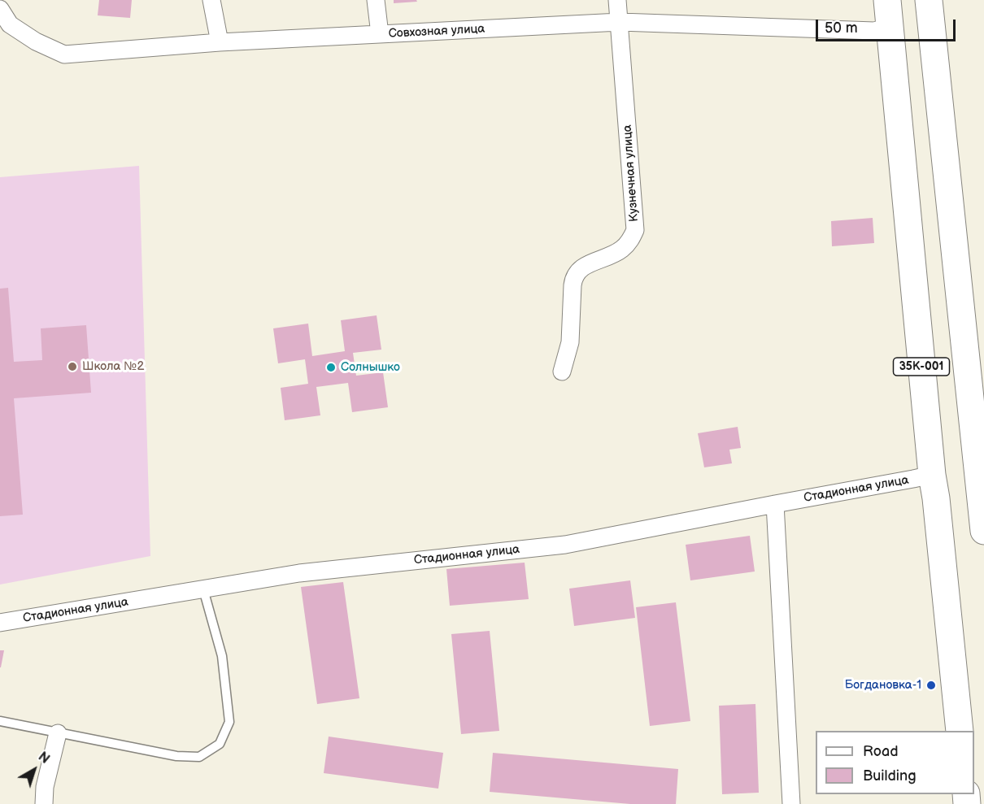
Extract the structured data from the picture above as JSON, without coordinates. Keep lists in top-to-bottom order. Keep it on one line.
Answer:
{"streets":{"main road":["35К-001"],"street":["Совхозная улица","Кузнечная улица","Стадионная улица"]},"crossings":[["Совхозная улица","Кузнечная улица"],["Совхозная улица","35К-001"],["35К-001","Стадионная улица"]],"places":["Школа №2","Солнышко","Богдановка-1"],"legend":["Road","Building"],"scale_bar":"50 m","north":"top right"}
